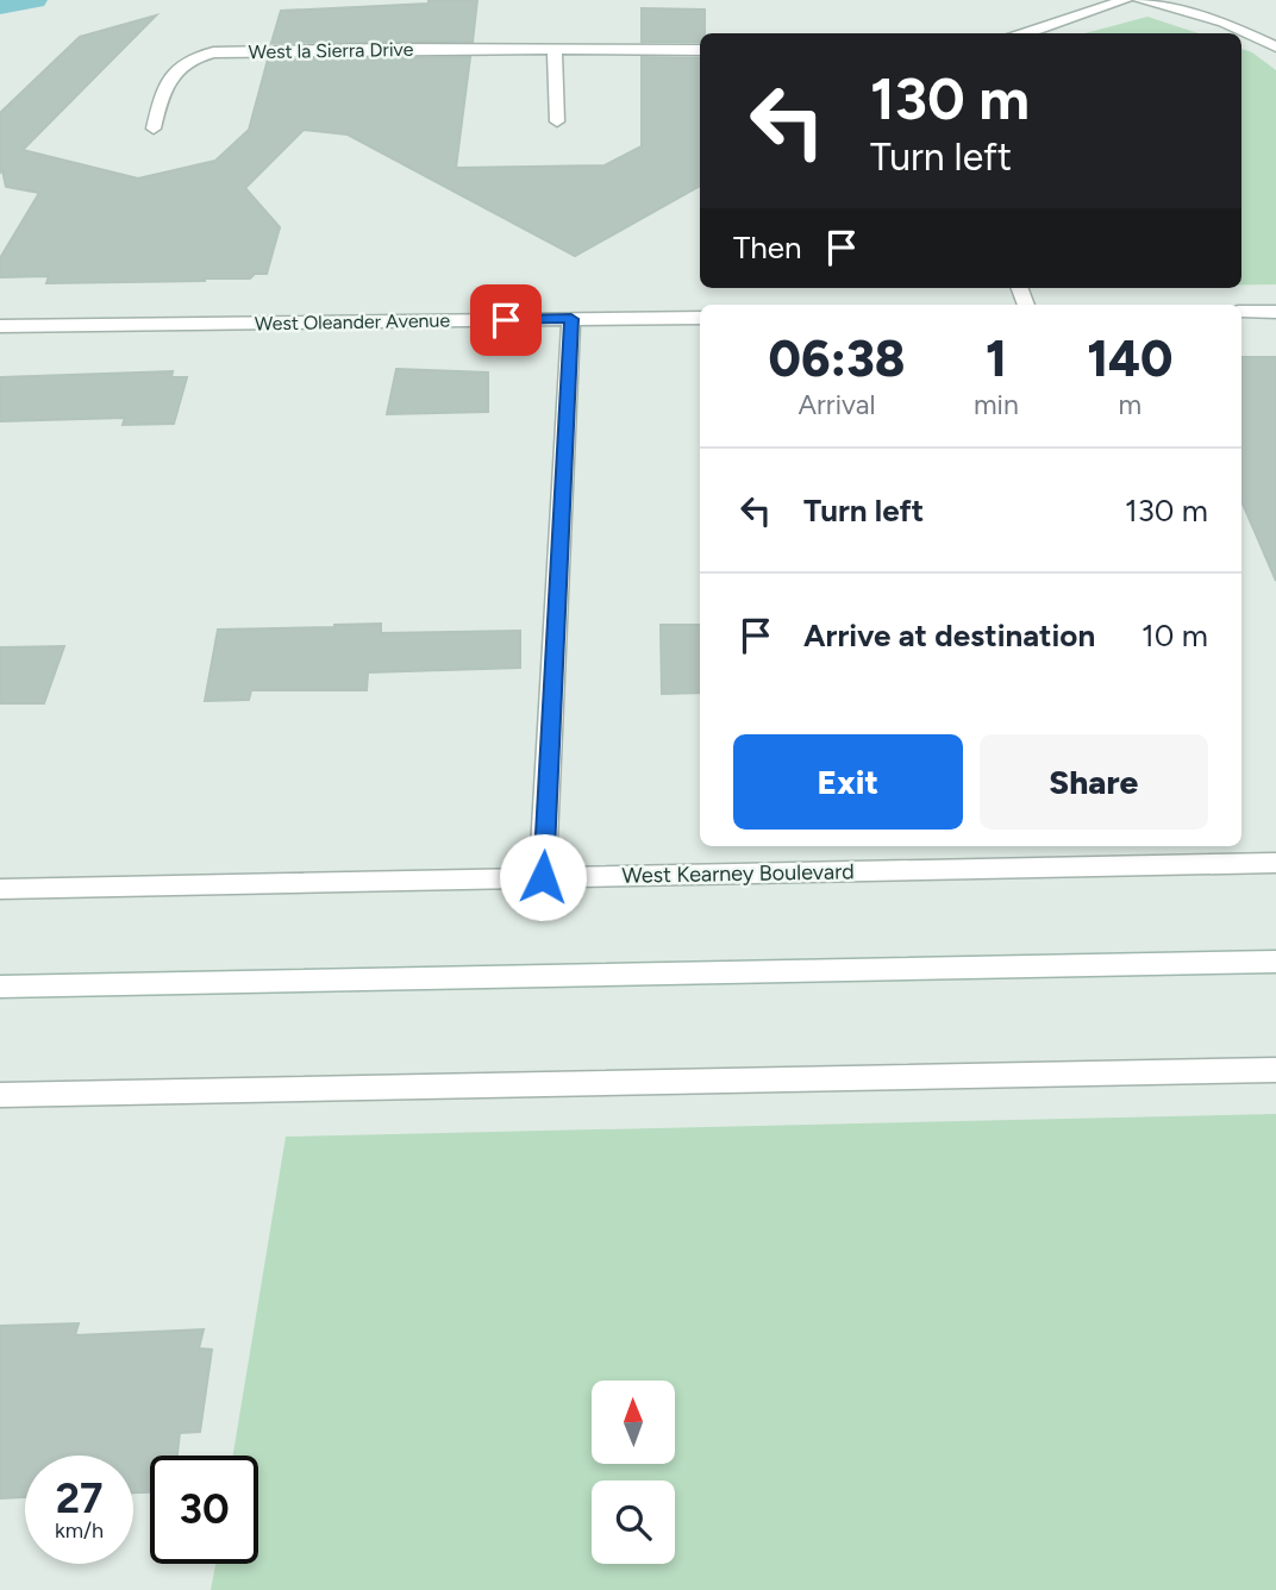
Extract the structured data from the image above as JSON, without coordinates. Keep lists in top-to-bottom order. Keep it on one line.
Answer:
{"streets":{"street":["West la Sierra Drive","West Oleander Avenue","West Kearney Boulevard"]},"north":"top","page":{"turn":["130 m","Turn left"],"then":"Then","eta":["06:38","Arrival","1","min","140","m"],"list":[{"name":"Turn left","value":"130 m"},{"name":"Arrive at destination","value":"10 m"}],"buttons":["Exit","Share"],"speed":"27 km/h","limit":"30"}}
